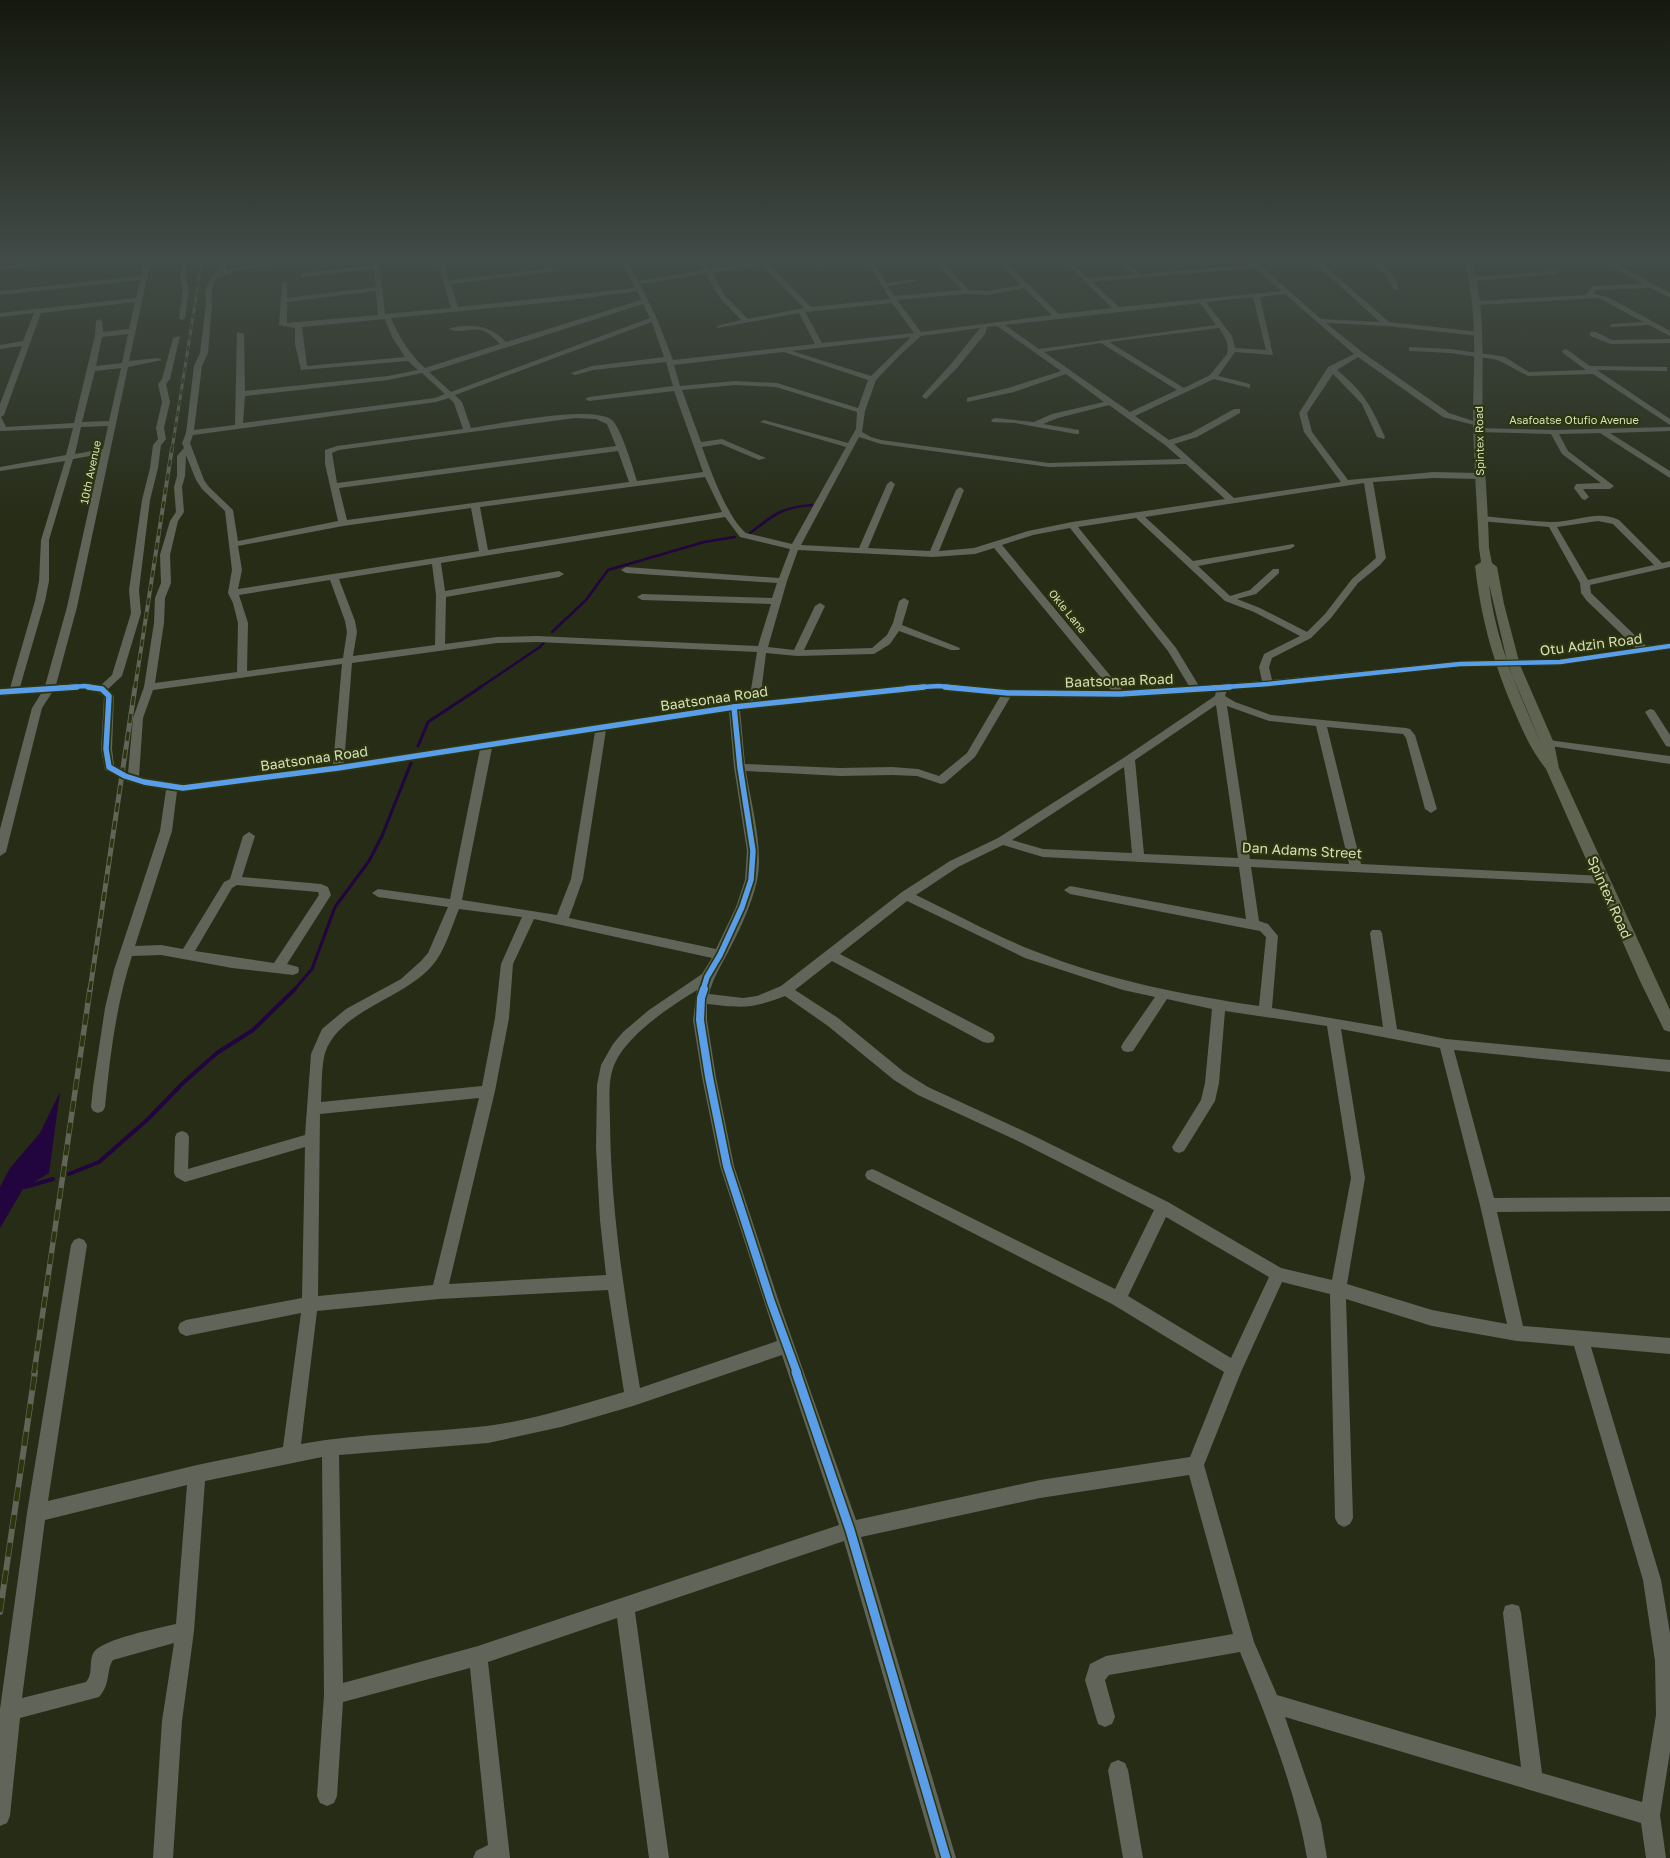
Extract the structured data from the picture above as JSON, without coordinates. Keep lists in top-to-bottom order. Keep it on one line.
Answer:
{"streets":{"main road":["Spintex Road"],"street":["Asafoatse Otufio Avenue","10th Avenue","Okle Lane","Otu Adzin Road","Baatsonaa Road","Dan Adams Street"]},"crossings":[["Asafoatse Otufio Avenue","Spintex Road"],["Spintex Road","Otu Adzin Road"],["Spintex Road","Baatsonaa Road"],["Spintex Road","Dan Adams Street"],["Okle Lane","Baatsonaa Road"],["Otu Adzin Road","Baatsonaa Road"]]}
